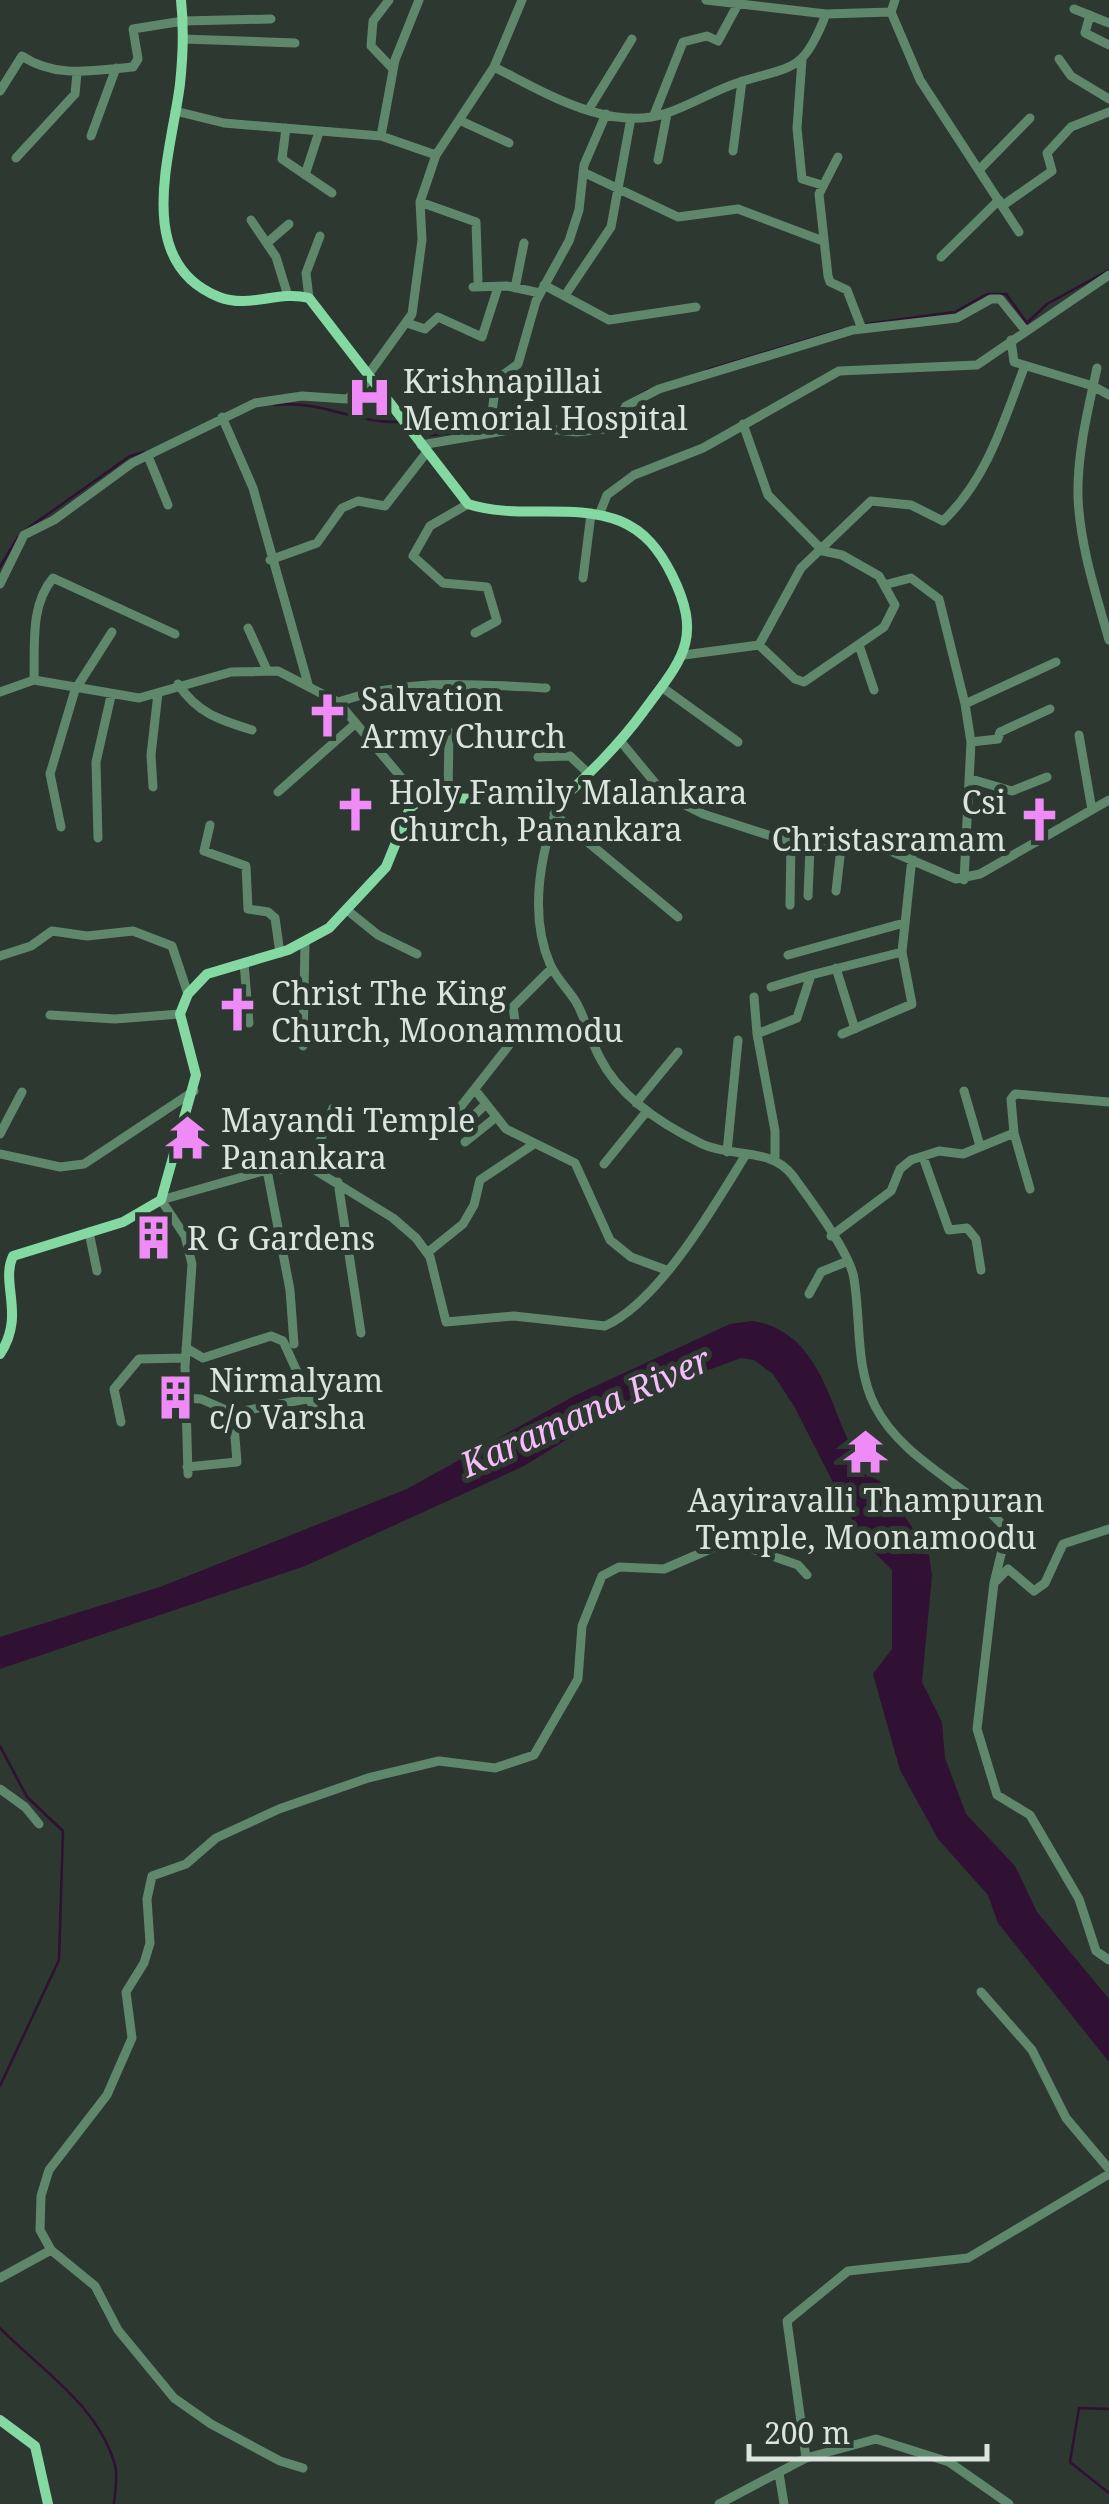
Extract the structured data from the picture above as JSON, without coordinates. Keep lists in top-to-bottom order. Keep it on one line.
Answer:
{"water":["Karamana River"],"places":{"hospital":["Krishnapillai Memorial Hospital"],"church":["Salvation Army Church","Holy Family Malankara Church, Panankara","Csi Christasramam","Christ The King Church, Moonammodu"],"temple":["Mayandi Temple Panankara","Aayiravalli Thampuran Temple, Moonamoodu"],"building":["R G Gardens","Nirmalyam c/o Varsha"]},"scale_bar":"200 m"}
